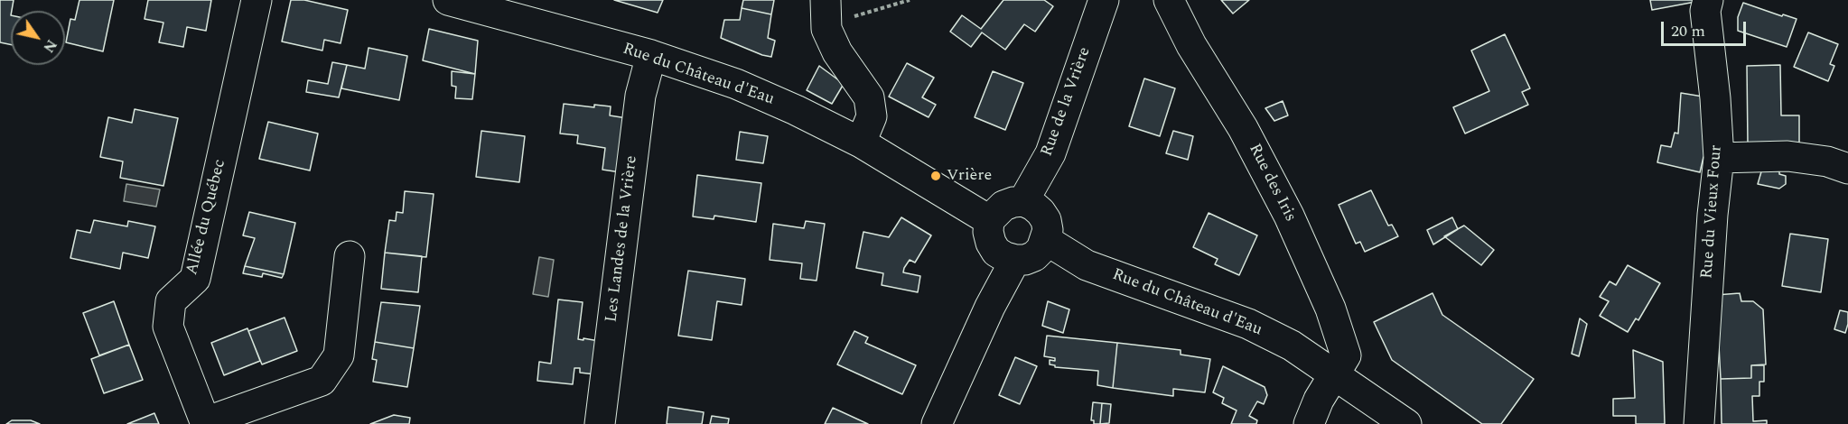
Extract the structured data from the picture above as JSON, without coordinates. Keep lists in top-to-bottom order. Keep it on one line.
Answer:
{"streets":{"street":["Rue du Château d'Eau","Rue de la Vrière","Rue des Iris","Rue du Vieux Four","Allée du Québec","Les Landes de la Vrière"]},"crossings":[["Rue du Château d'Eau","Rue de la Vrière"],["Rue du Château d'Eau","Rue des Iris"],["Rue du Château d'Eau","Les Landes de la Vrière"]],"places":["Vrière"],"scale_bar":"20 m","north":"bottom right"}
